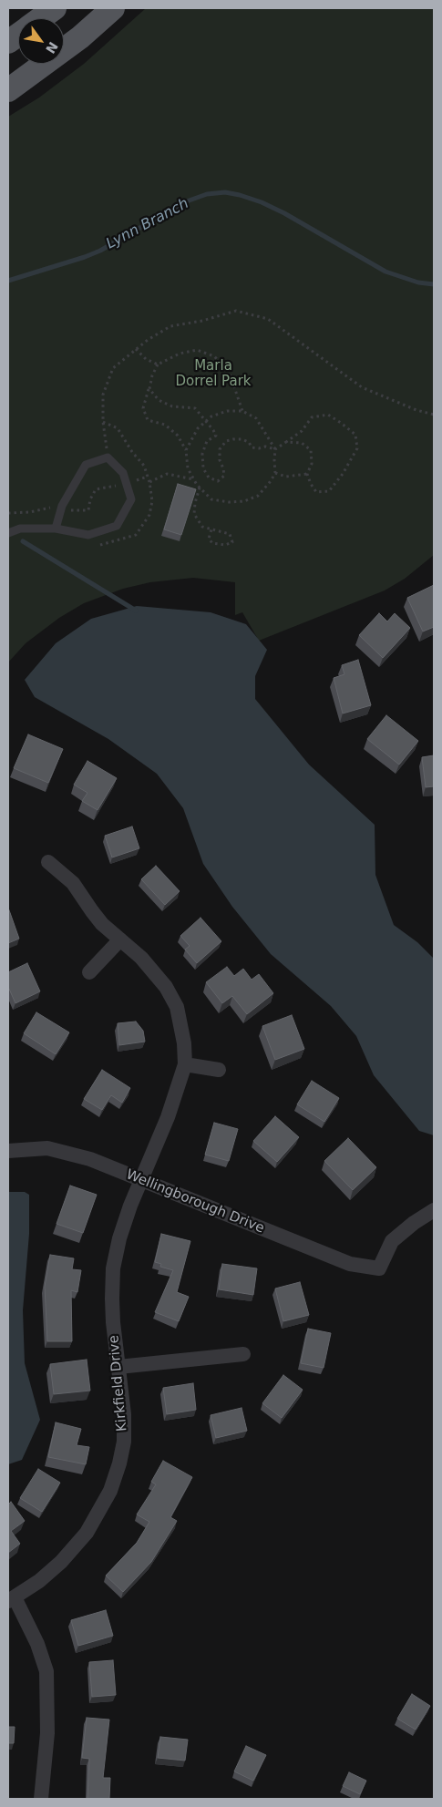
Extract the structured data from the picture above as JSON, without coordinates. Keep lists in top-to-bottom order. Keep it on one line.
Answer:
{"streets":{"street":["Wellingborough Drive","Kirkfield Drive"]},"crossings":[["Wellingborough Drive","Kirkfield Drive"]],"water":["Lynn Branch"],"parks":["Marla Dorrel Park"],"north":"bottom right"}
